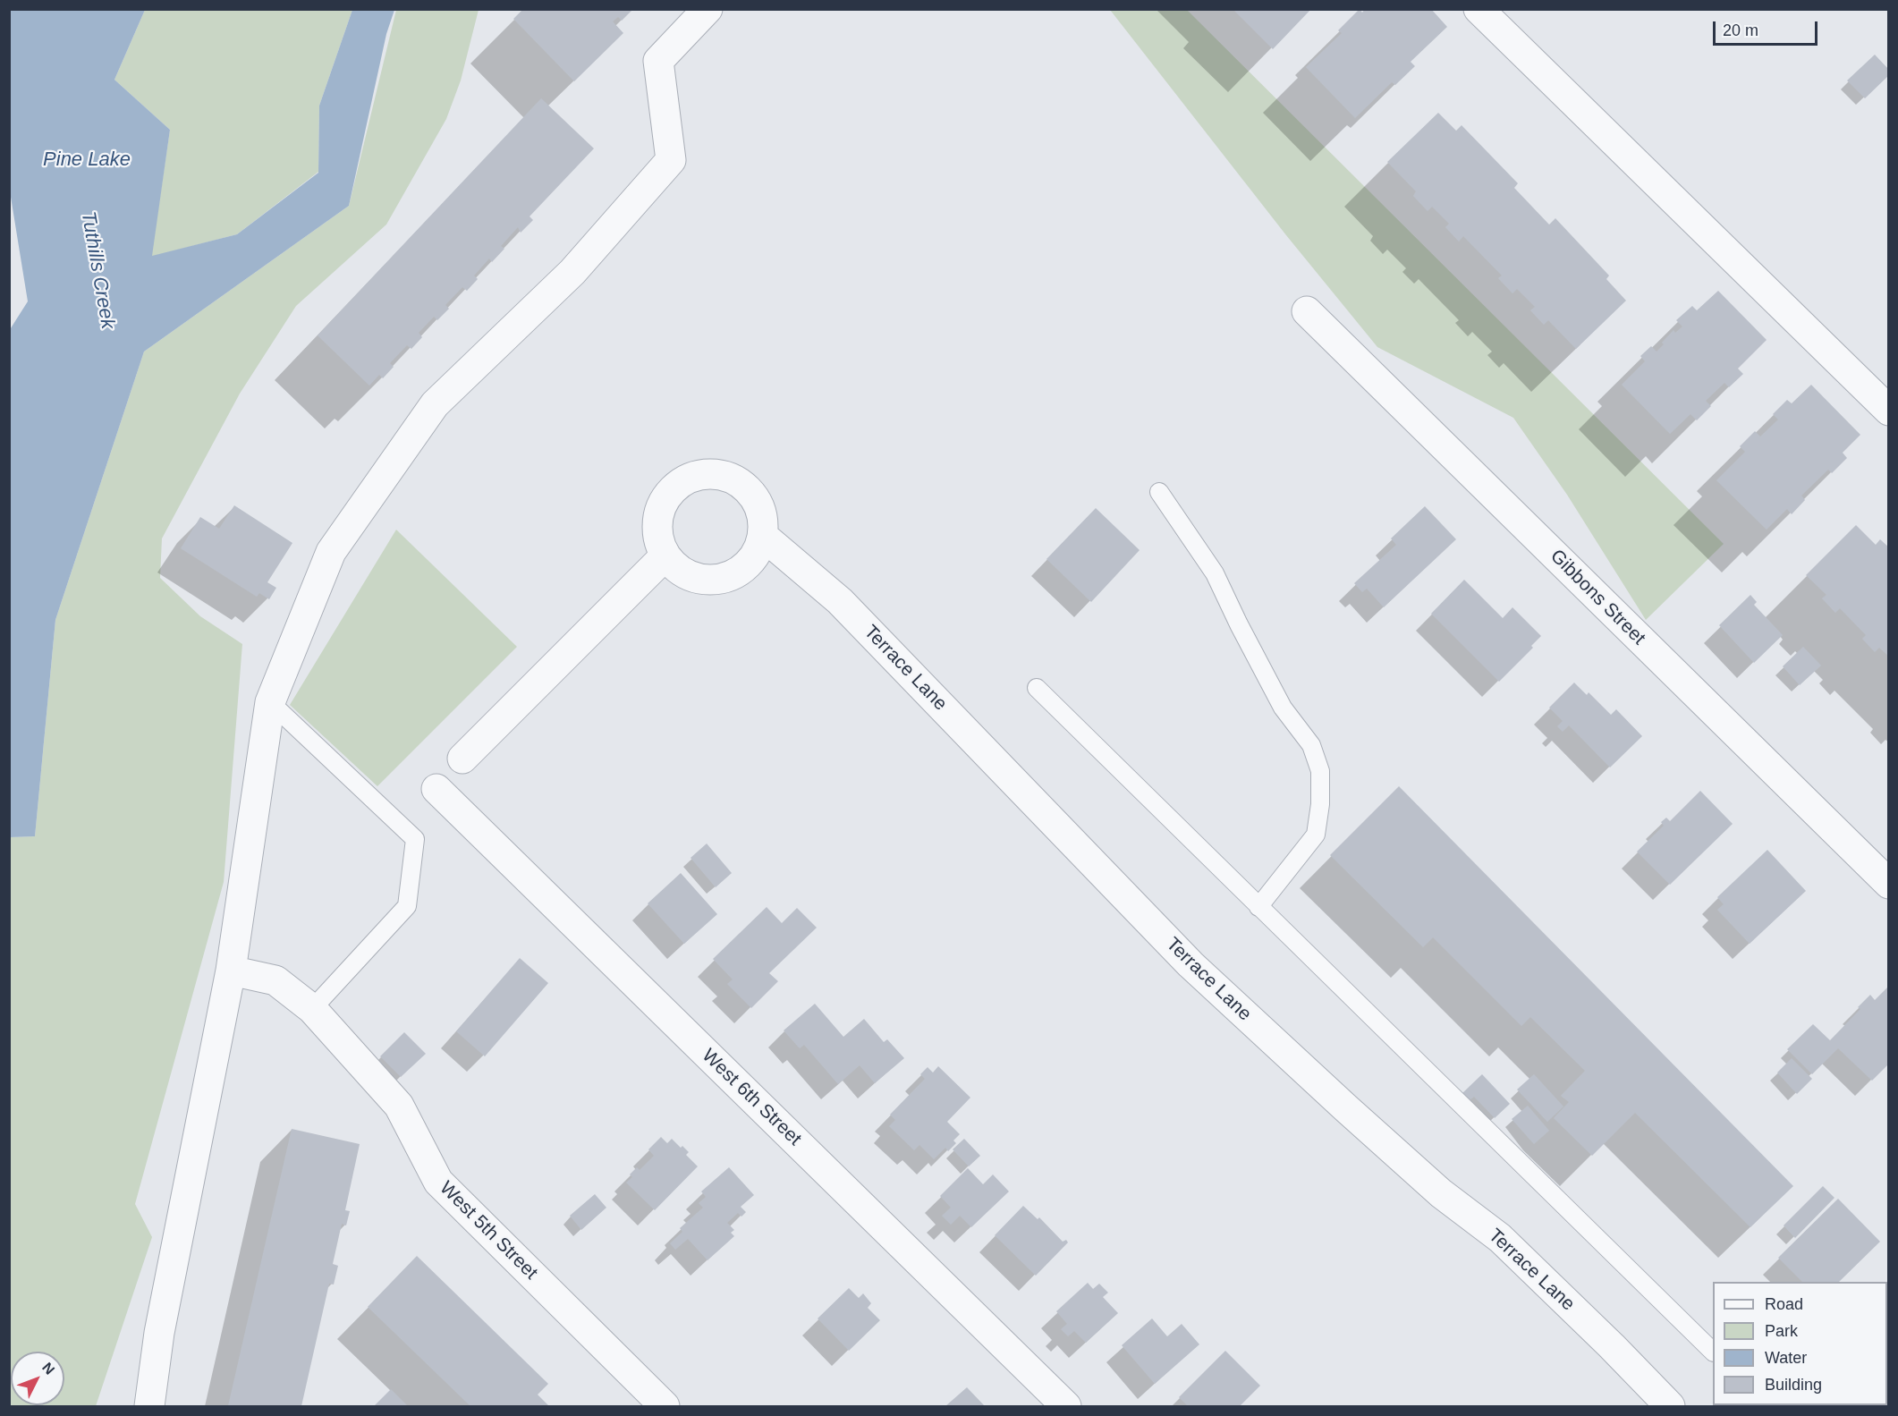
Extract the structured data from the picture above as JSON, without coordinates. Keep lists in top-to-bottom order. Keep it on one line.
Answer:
{"streets":{"street":["Gibbons Street","Terrace Lane","West 6th Street","West 5th Street"]},"water":["Pine Lake","Tuthills Creek"],"legend":["Road","Park","Water","Building"],"scale_bar":"20 m","north":"top right"}
